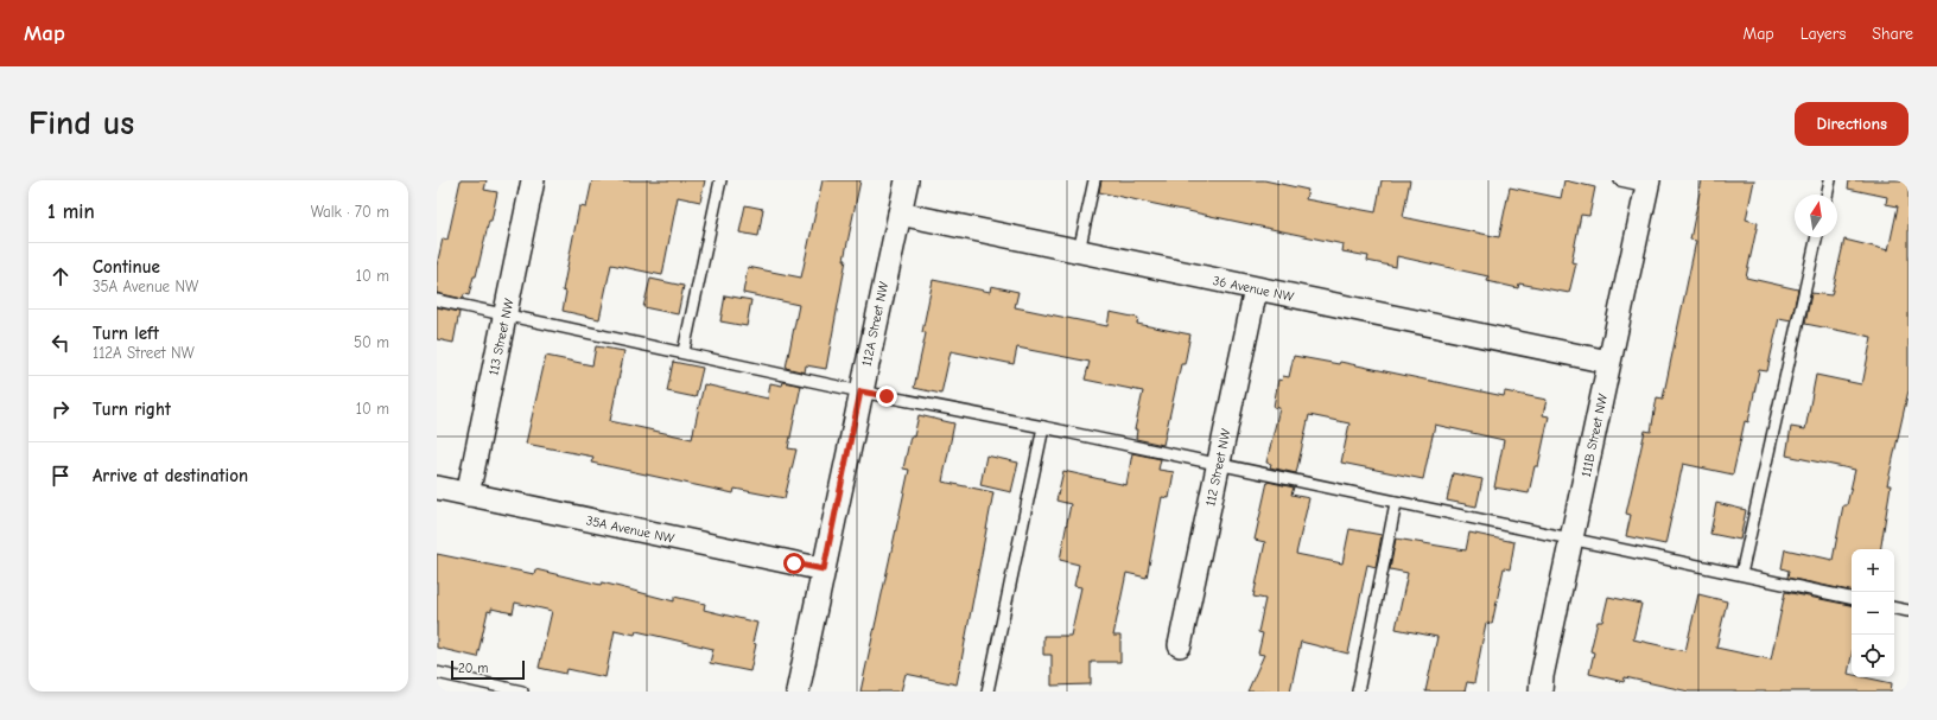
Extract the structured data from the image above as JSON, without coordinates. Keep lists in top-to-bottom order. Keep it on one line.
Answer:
{"streets":{"street":["36 Avenue NW","112A Street NW","113 Street NW","111B Street NW","112 Street NW","35A Avenue NW"]},"crossings":[["36 Avenue NW","112A Street NW"],["36 Avenue NW","111B Street NW"],["36 Avenue NW","112 Street NW"],["112A Street NW","35A Avenue NW"],["113 Street NW","35A Avenue NW"]],"scale_bar":"20 m","north":"top","page":{"header":"Map","nav":["Map","Layers","Share"],"buttons":"Directions","title":"Find us","heading":["1 min","Walk · 70 m"],"list":[["Continue","35A Avenue NW","10 m"],["Turn left","112A Street NW","50 m"],["Turn right","10 m"],"Arrive at destination"],"map_buttons":["+","−"],"scale":"20 m"}}
